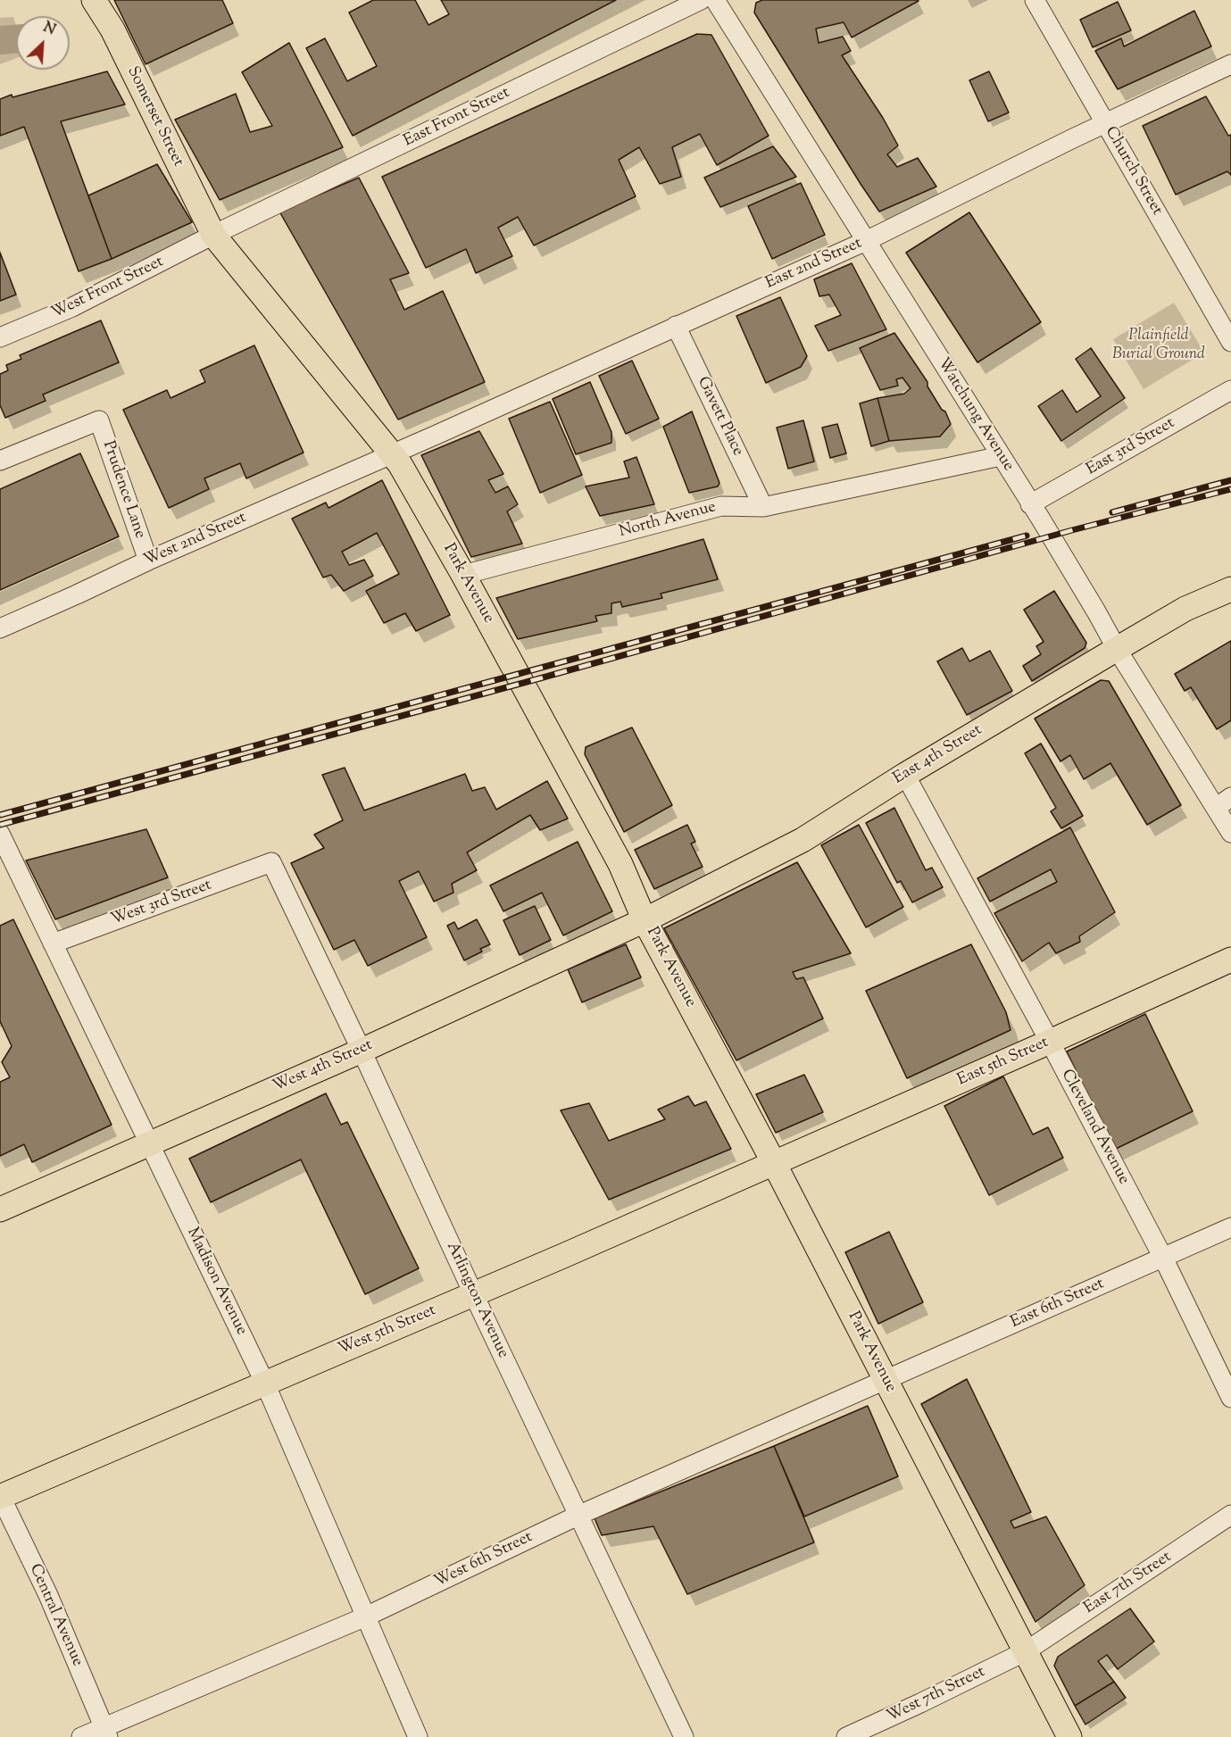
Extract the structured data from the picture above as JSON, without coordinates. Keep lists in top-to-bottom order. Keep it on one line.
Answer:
{"streets":{"main road":["Somerset Street","Park Avenue","East 4th Street","East 5th Street","West 4th Street","West 5th Street"],"street":["East Front Street","Church Street","East 2nd Street","West Front Street","Watchung Avenue","Gavett Place","East 3rd Street","Prudence Lane","North Avenue","West 2nd Street","West 3rd Street","Cleveland Avenue","Madison Avenue","Arlington Avenue","East 6th Street","West 6th Street","East 7th Street","Central Avenue","West 7th Street"]},"crossings":[["Somerset Street","East Front Street"],["Somerset Street","West Front Street"],["Somerset Street","Park Avenue"],["East Front Street","West Front Street"],["East Front Street","Park Avenue"],["Church Street","East 2nd Street"],["East 2nd Street","Watchung Avenue"],["East 2nd Street","Gavett Place"],["East 2nd Street","West 2nd Street"],["East 2nd Street","Park Avenue"],["West Front Street","Park Avenue"],["Watchung Avenue","East 3rd Street"],["Watchung Avenue","North Avenue"],["Watchung Avenue","East 4th Street"],["Gavett Place","North Avenue"],["Prudence Lane","West 2nd Street"],["North Avenue","Park Avenue"],["West 2nd Street","Park Avenue"],["Park Avenue","East 4th Street"],["Park Avenue","East 5th Street"],["Park Avenue","West 4th Street"],["Park Avenue","East 6th Street"],["Park Avenue","West 5th Street"],["Park Avenue","West 6th Street"],["Park Avenue","East 7th Street"],["Park Avenue","West 7th Street"],["East 4th Street","West 4th Street"],["East 4th Street","Cleveland Avenue"],["West 3rd Street","Madison Avenue"],["West 3rd Street","Arlington Avenue"],["East 5th Street","Cleveland Avenue"],["East 5th Street","West 5th Street"],["West 4th Street","Madison Avenue"],["West 4th Street","Arlington Avenue"],["Cleveland Avenue","East 6th Street"],["Madison Avenue","West 5th Street"],["Madison Avenue","West 6th Street"],["Arlington Avenue","West 5th Street"],["Arlington Avenue","West 6th Street"],["East 6th Street","West 6th Street"],["West 5th Street","Central Avenue"],["West 6th Street","Central Avenue"],["East 7th Street","West 7th Street"]],"parks":["Plainfield Burial Ground"],"north":"top right"}
